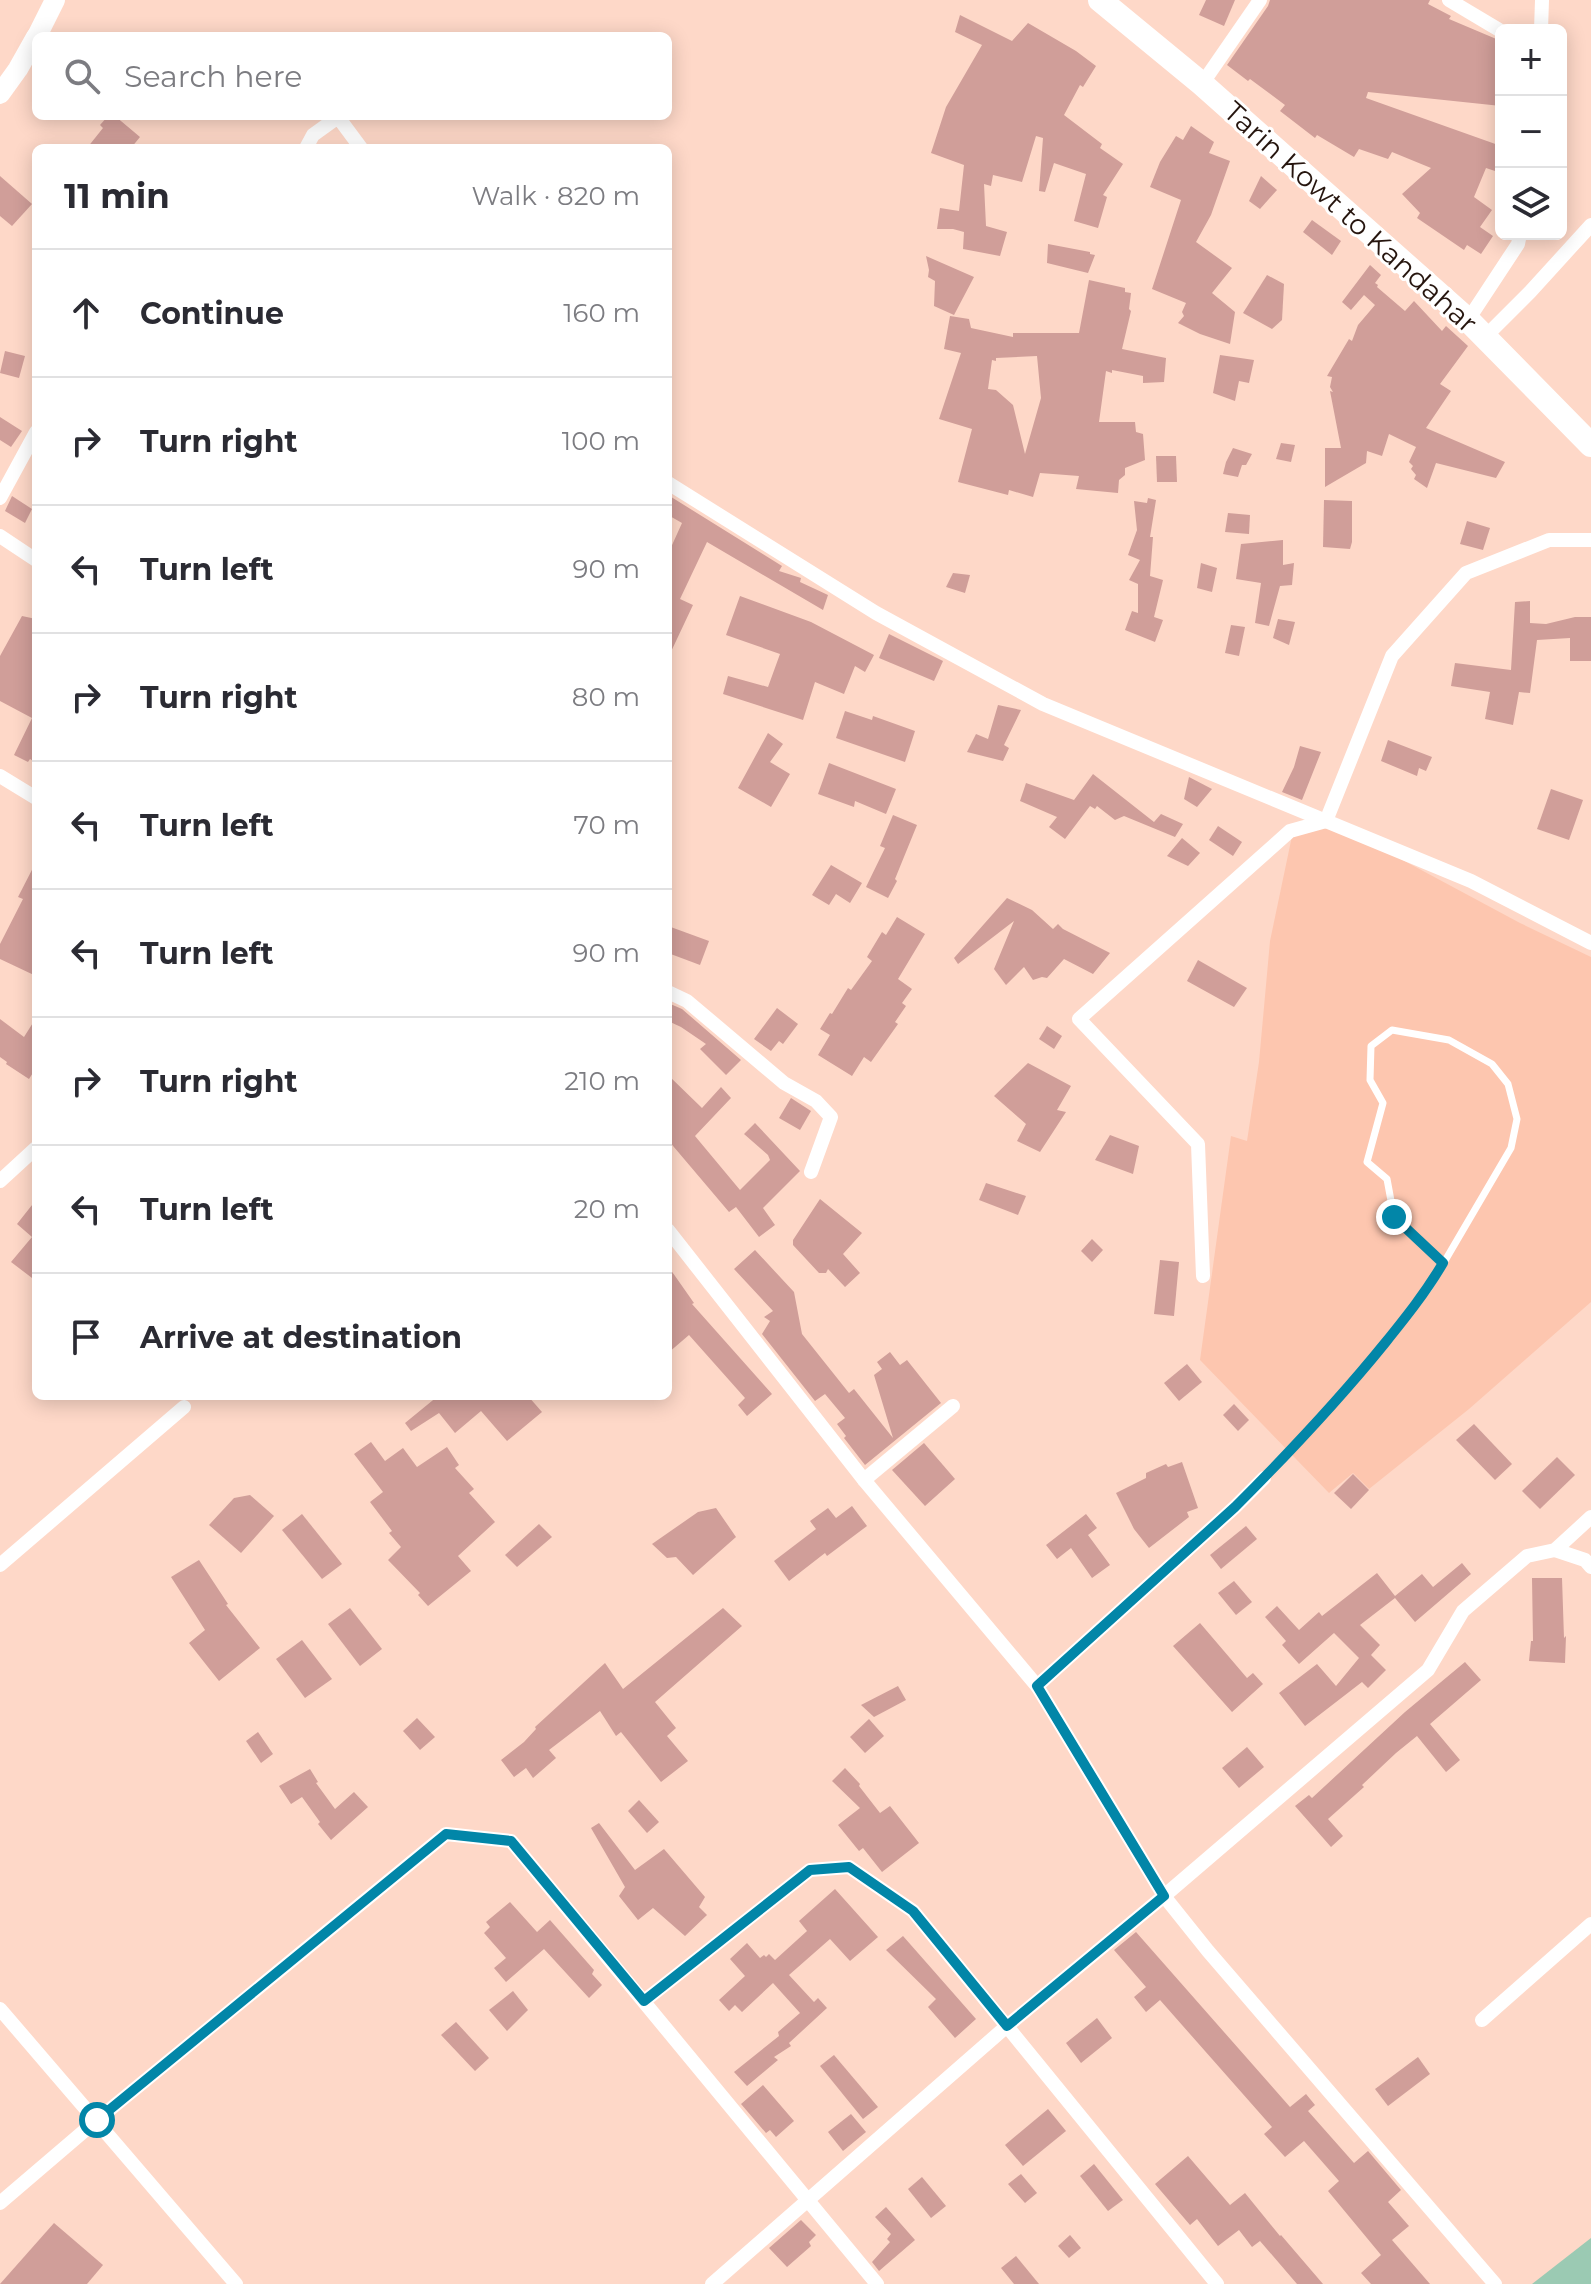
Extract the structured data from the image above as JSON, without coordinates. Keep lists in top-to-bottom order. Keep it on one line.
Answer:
{"streets":{"main road":["Tarin Kowt to Kandahar"]},"page":{"map_buttons":["+","−"],"search":"Search here","heading":["11 min","Walk · 820 m"],"list":[["Continue","160 m"],["Turn right","100 m"],["Turn left","90 m"],["Turn right","80 m"],["Turn left","70 m"],["Turn left","90 m"],["Turn right","210 m"],["Turn left","20 m"],"Arrive at destination"]}}
